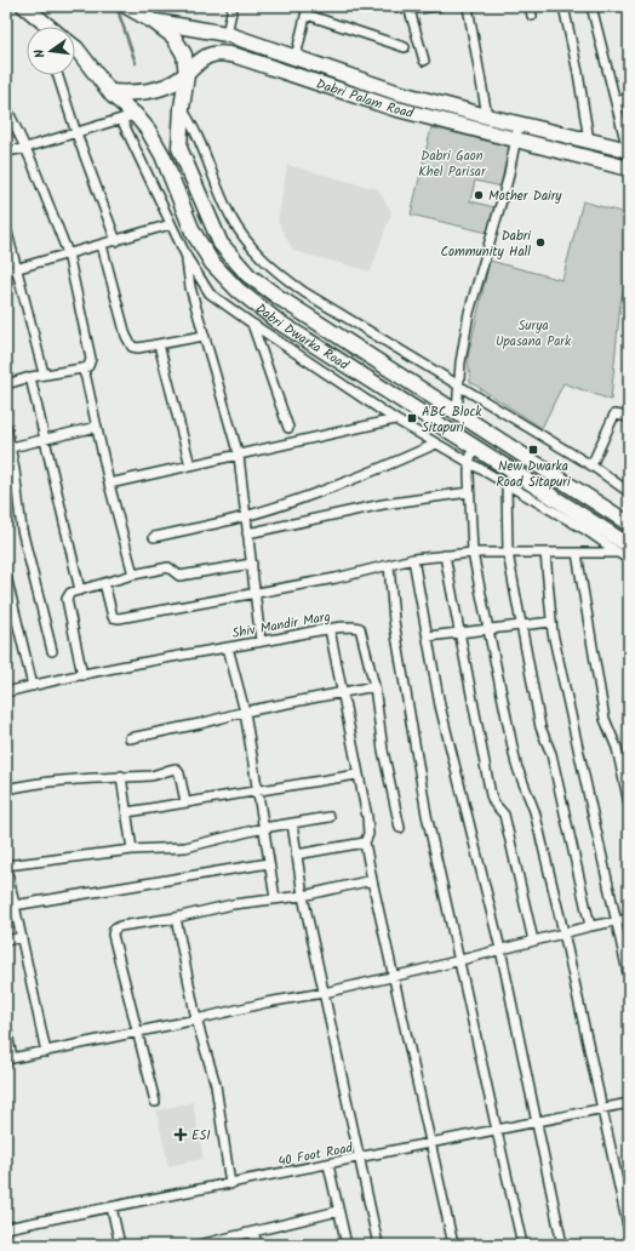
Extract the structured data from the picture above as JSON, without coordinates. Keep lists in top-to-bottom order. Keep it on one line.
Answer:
{"streets":{"main road":["Dabri Palam Road","Dabri Dwarka Road"],"street":["Shiv Mandir Marg","40 Foot Road"]},"crossings":[["Dabri Palam Road","Dabri Dwarka Road"]],"parks":["Dabri Gaon Khel Parisar","Surya Upasana Park"],"places":{"other":["Mother Dairy","Dabri Community Hall"],"transit":["ABC Block Sitapuri","New Dwarka Road Sitapuri"],"health":["ESI"]},"north":"left"}
